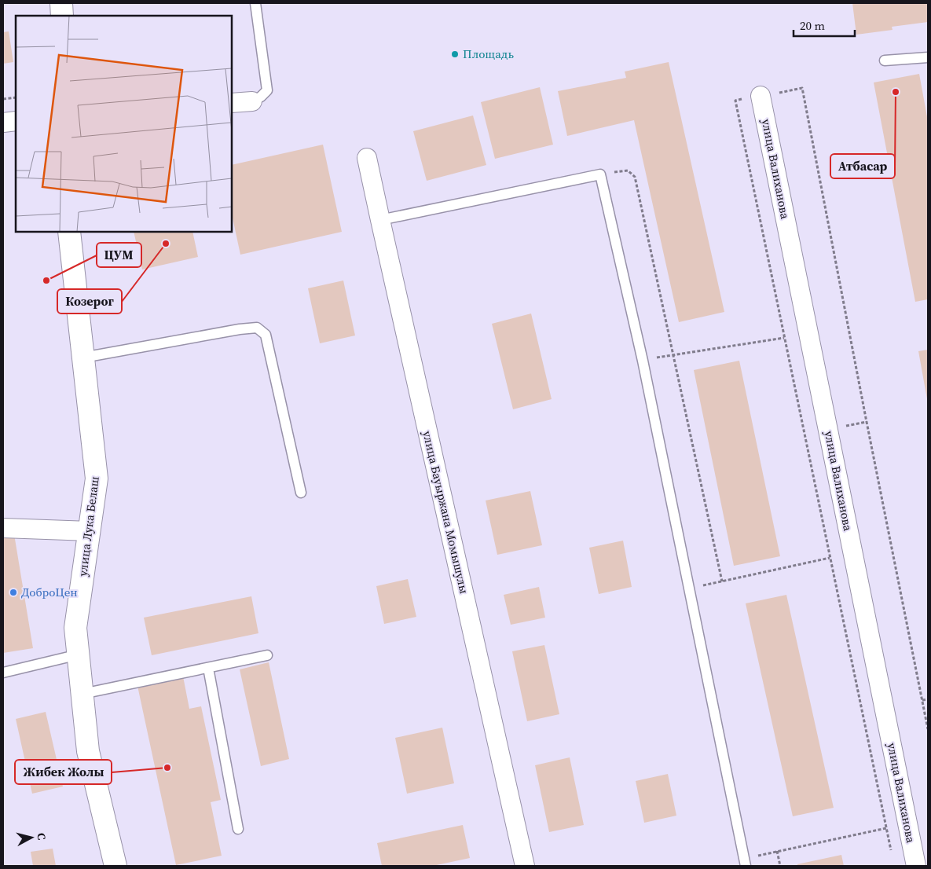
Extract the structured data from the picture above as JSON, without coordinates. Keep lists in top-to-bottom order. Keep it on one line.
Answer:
{"streets":{"main road":["улица Лука Белаш"],"street":["улица Валиханова","улица Бауыржана Момышулы"]},"places":["Площадь","Атбасар","Козерог","ЦУМ","ДоброЦен","Жибек Жолы"],"scale_bar":"20 m","north":"right"}
